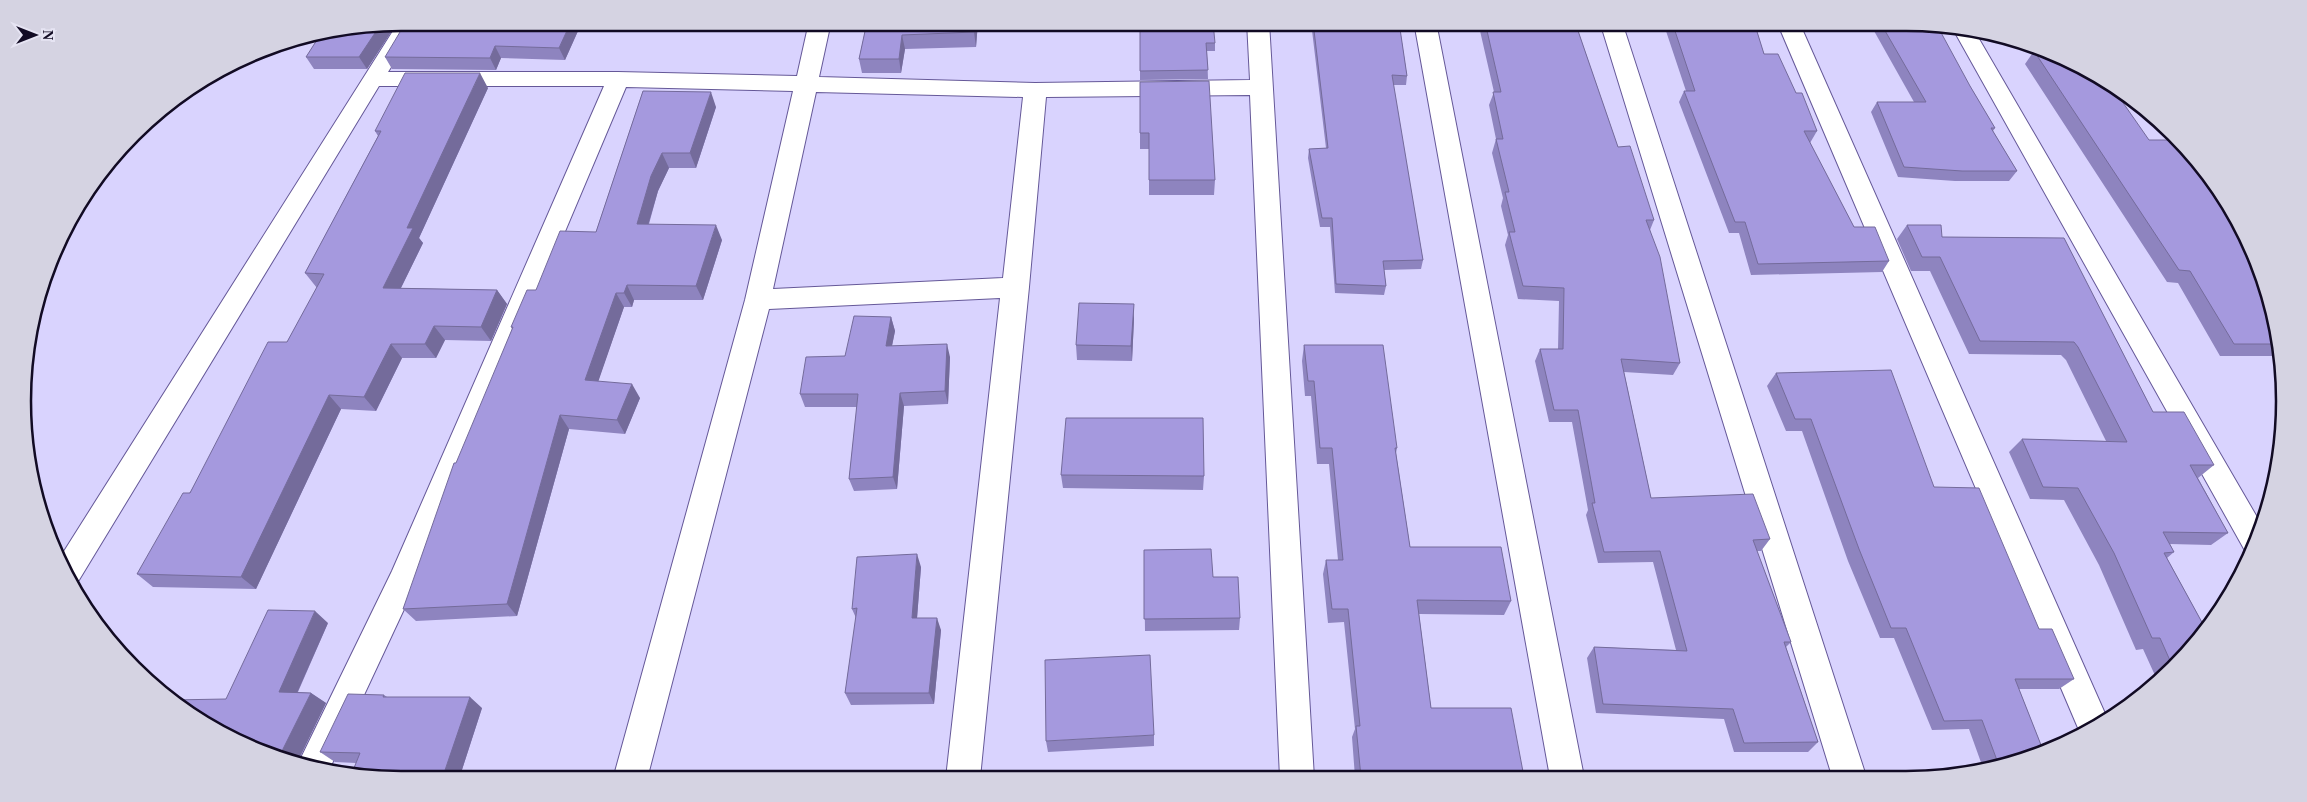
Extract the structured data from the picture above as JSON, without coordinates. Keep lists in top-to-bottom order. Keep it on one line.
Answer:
{"north":"right"}
